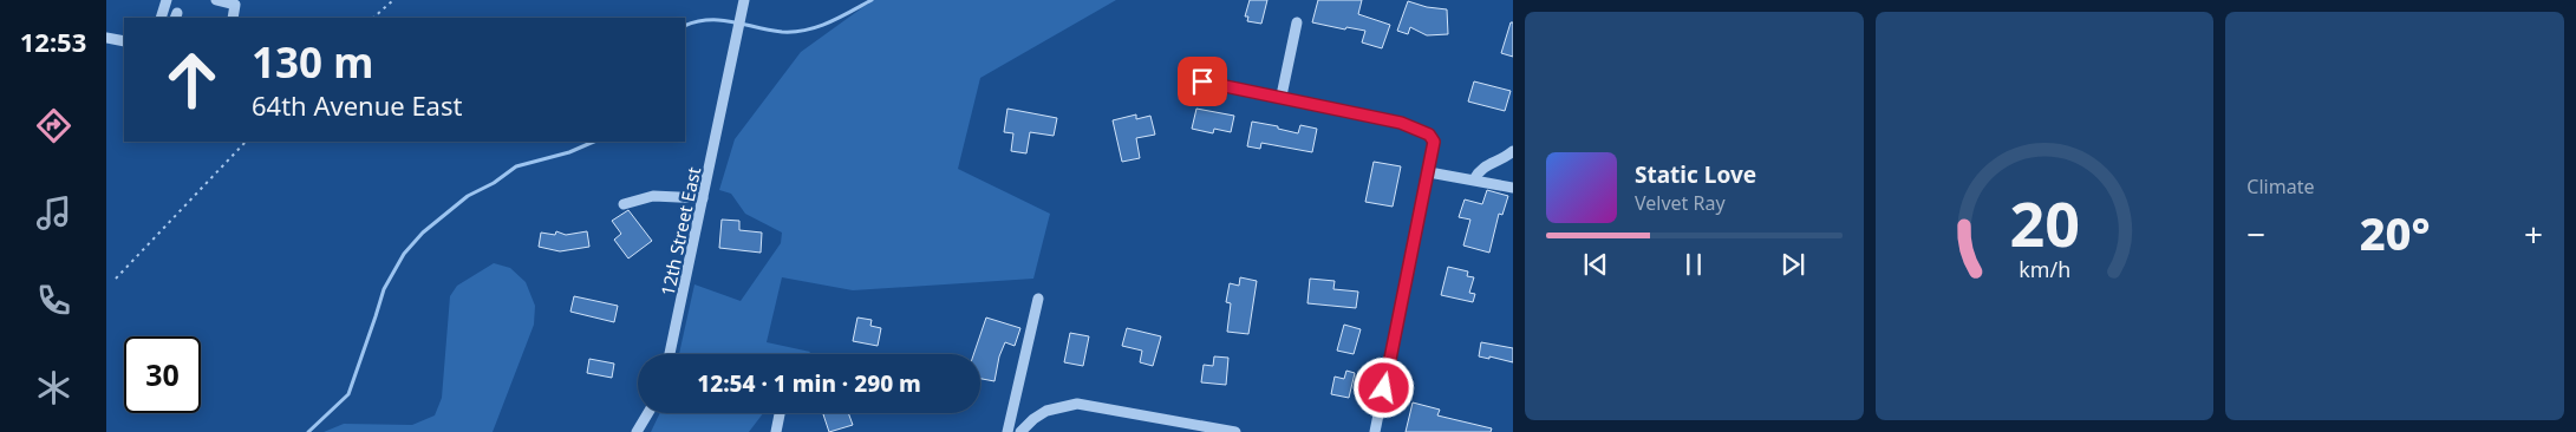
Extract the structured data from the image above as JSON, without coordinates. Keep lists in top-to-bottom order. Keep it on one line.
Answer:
{"streets":{"street":["12th Street East"]},"page":{"tabs":"12:53","tile":"Climate","turn":["130 m","64th Avenue East"],"song":["Static Love","Velvet Ray"],"heat":["−","20°","+"],"limit":"30","trip":"12:54 · 1 min · 290 m","gauge":["20","km/h"]}}
